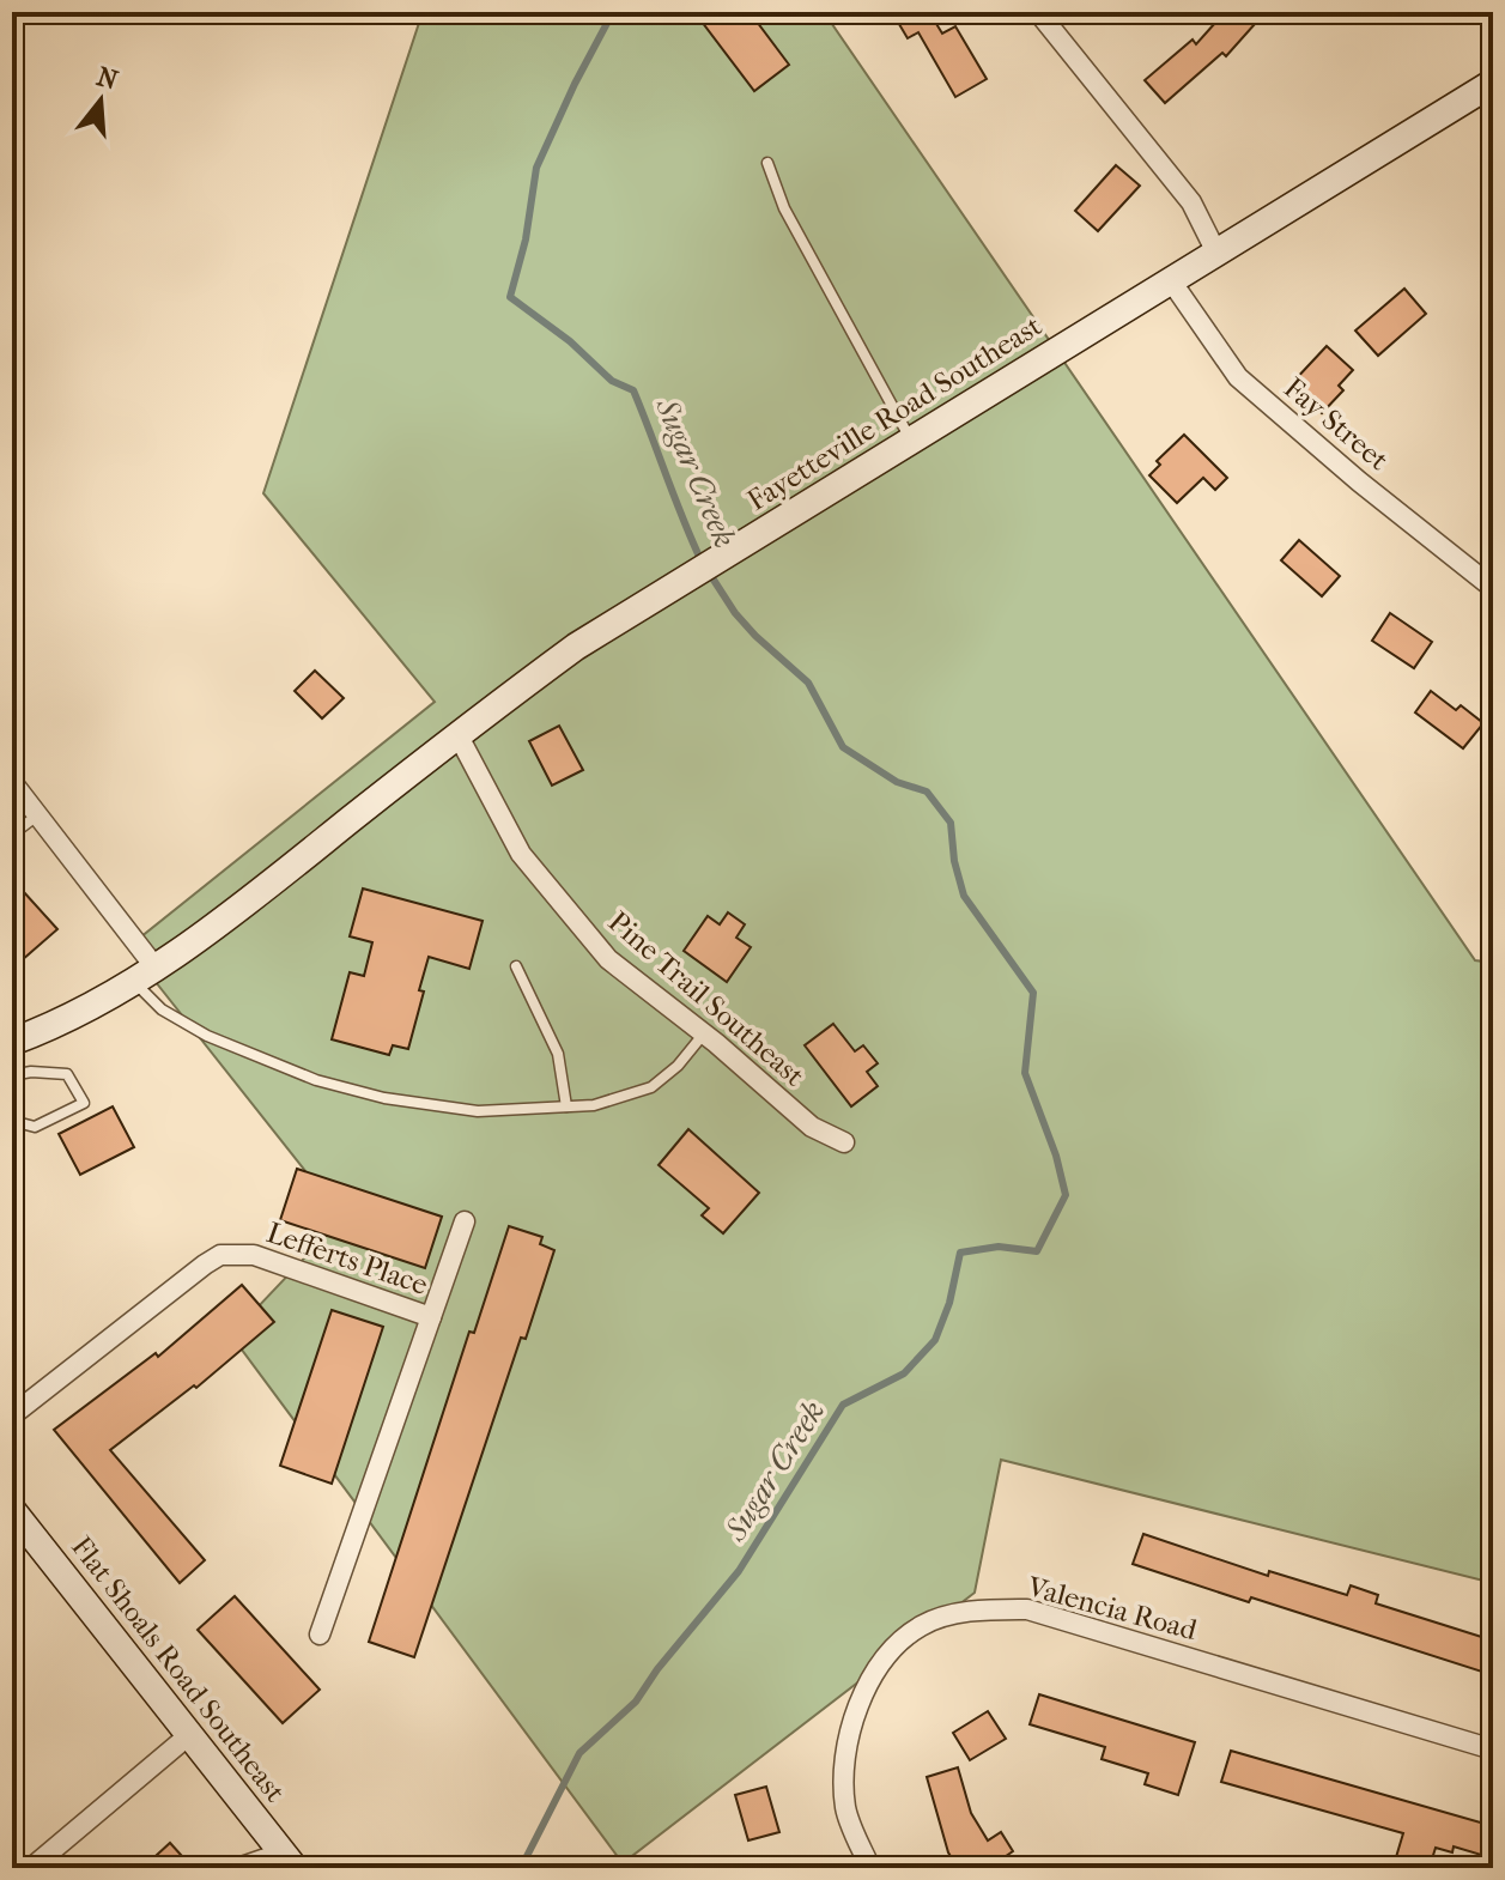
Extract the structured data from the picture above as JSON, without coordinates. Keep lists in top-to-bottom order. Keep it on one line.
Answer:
{"streets":{"street":["Fayetteville Road Southeast","Fay Street","Pine Trail Southeast","Lefferts Place","Valencia Road","Flat Shoals Road Southeast"]},"crossings":[["Fayetteville Road Southeast","Fay Street"],["Fayetteville Road Southeast","Pine Trail Southeast"]],"water":["Sugar Creek"],"north":"top"}
